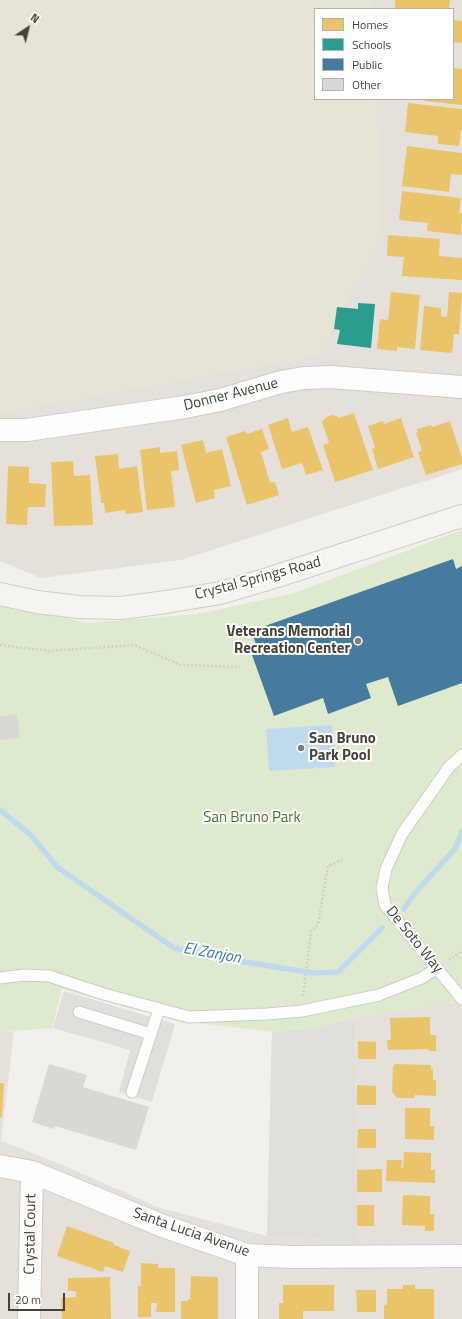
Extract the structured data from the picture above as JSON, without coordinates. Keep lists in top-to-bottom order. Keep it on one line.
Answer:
{"streets":{"main road":["Crystal Springs Road"],"street":["Donner Avenue","Santa Lucia Avenue","Crystal Court"],"lane":["De Soto Way"]},"crossings":[["Santa Lucia Avenue","Crystal Court"]],"water":["El Zanjon"],"parks":["San Bruno Park"],"places":["Veterans Memorial Recreation Center","San Bruno Park Pool"],"legend":["Homes","Schools","Public","Other"],"scale_bar":"20 m","north":"top right"}
